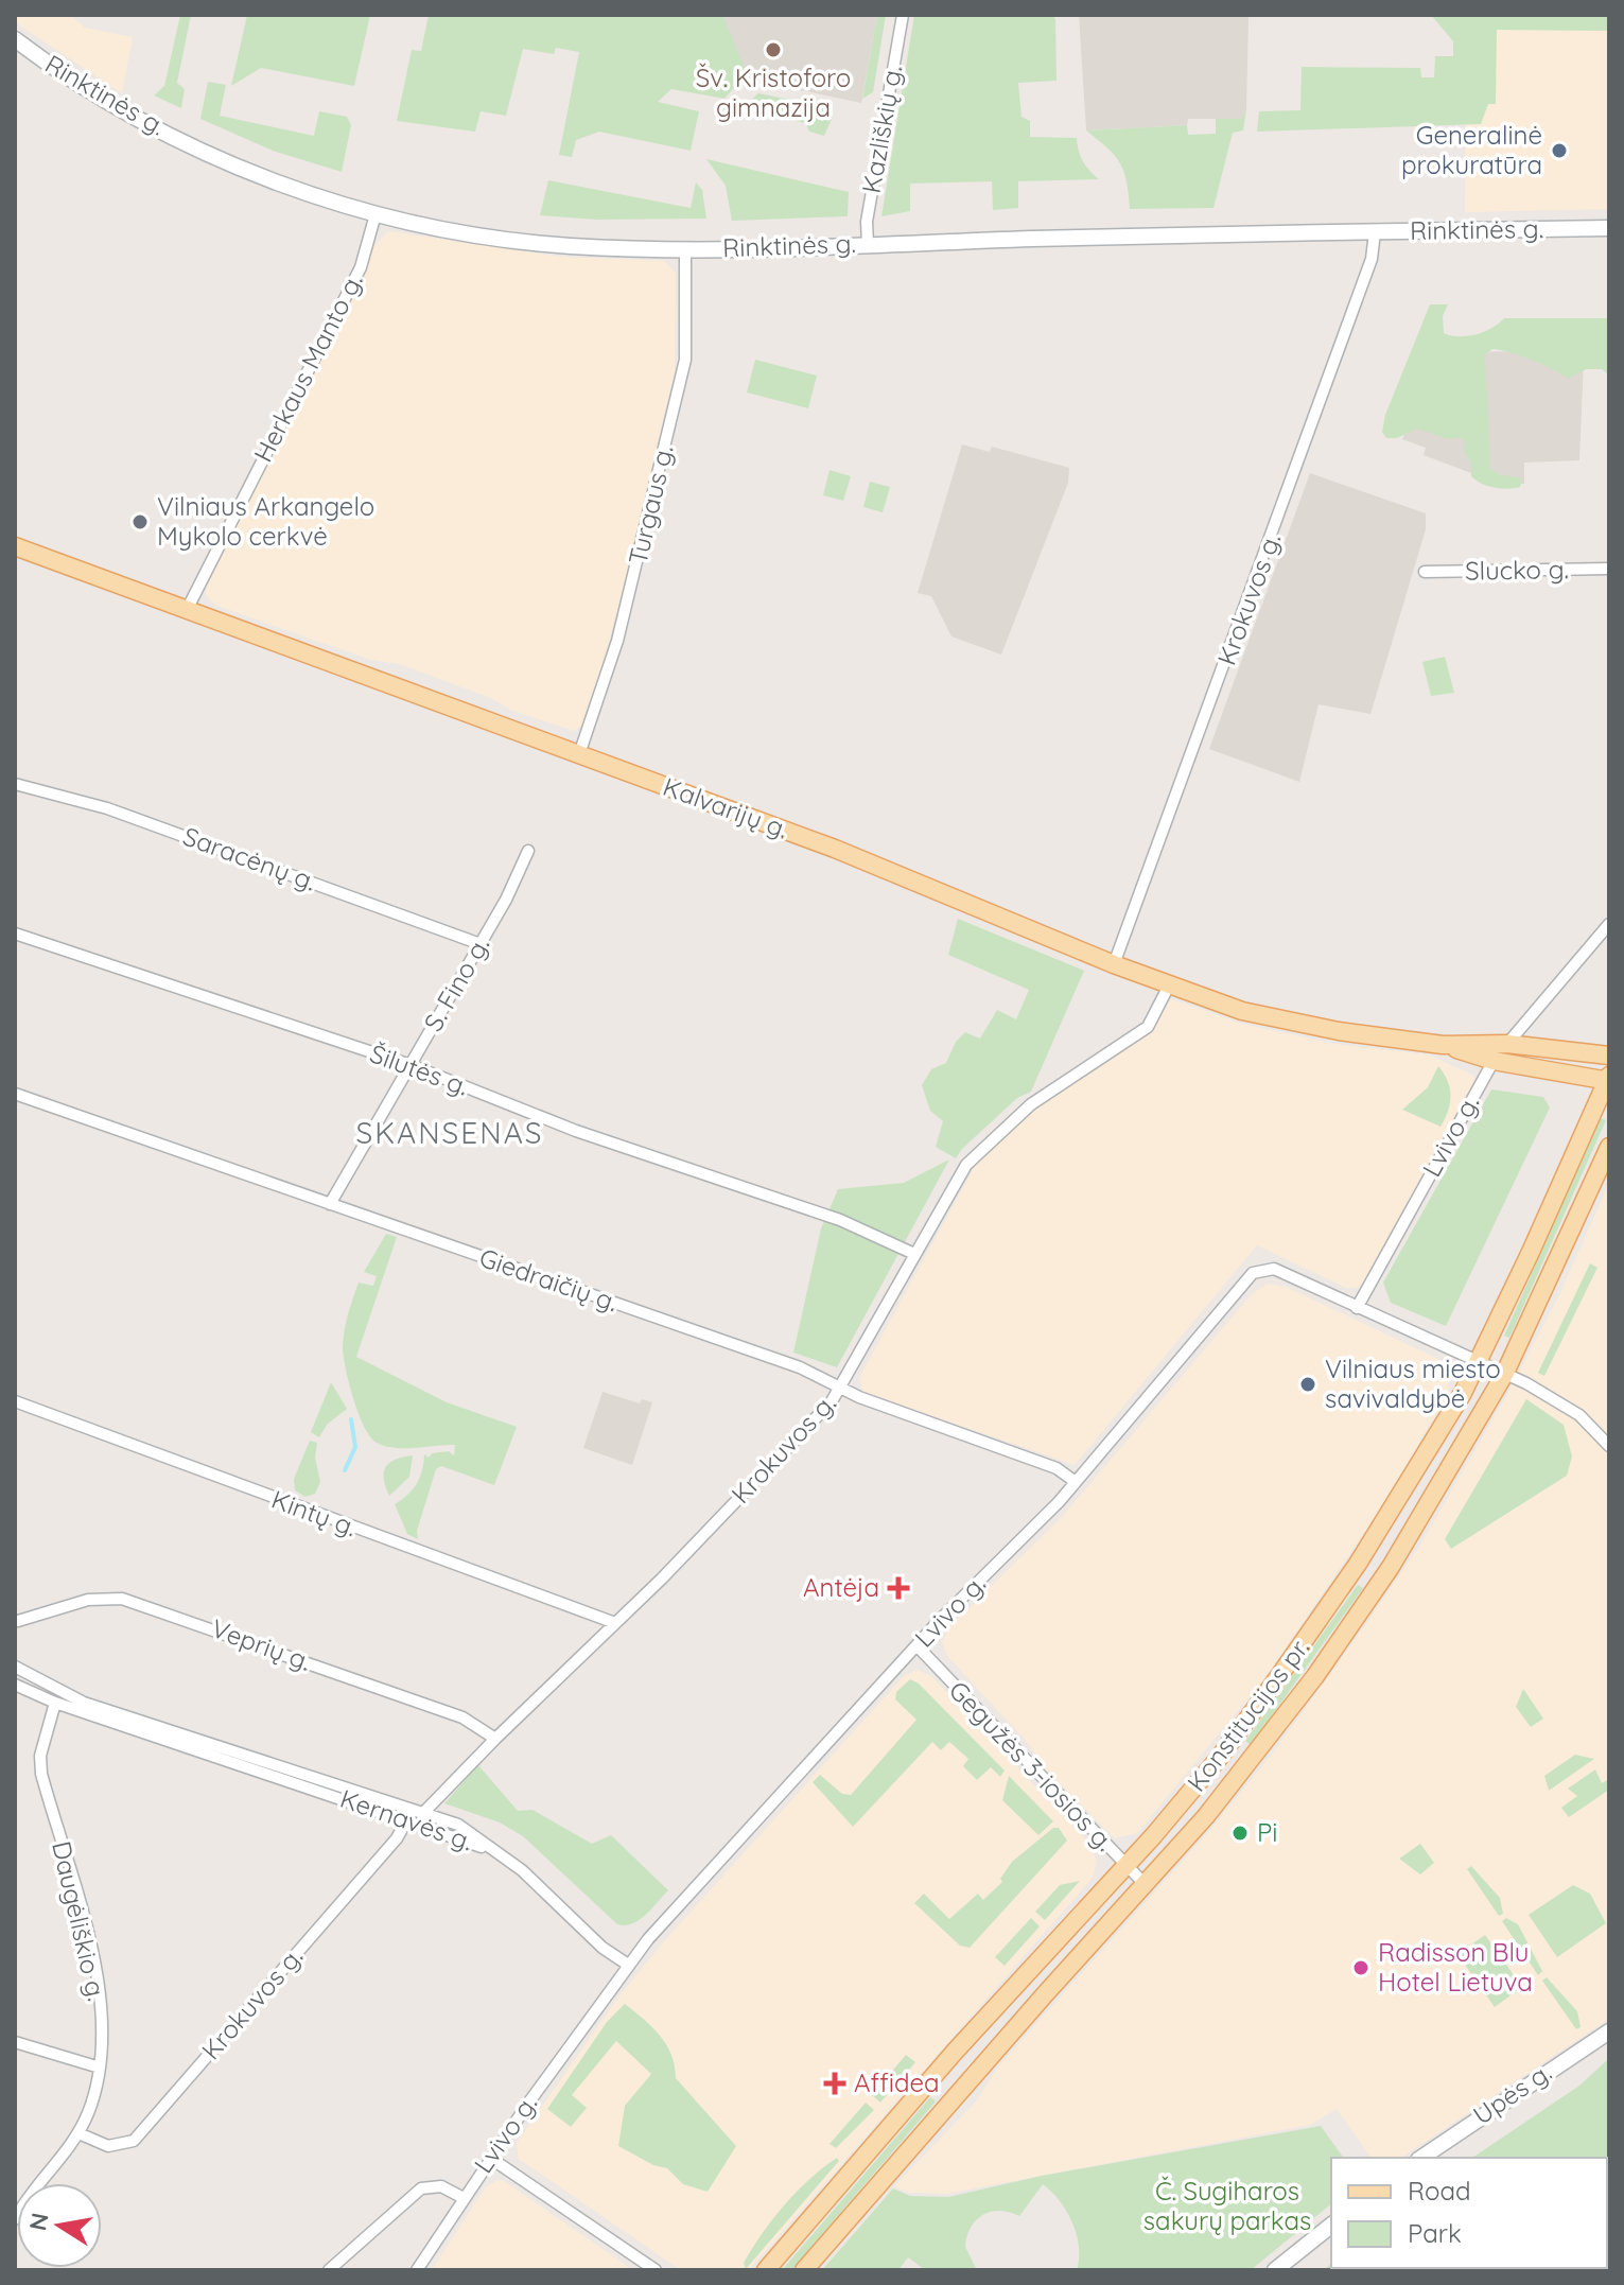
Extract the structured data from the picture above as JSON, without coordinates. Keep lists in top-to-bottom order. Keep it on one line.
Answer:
{"streets":{"main road":["Rinktinės g.","Kalvarijų g.","Konstitucijos pr.","Upės g."],"street":["Kazliškių g.","Herkaus Manto g.","Turgaus g.","Slucko g.","Krokuvos g.","Saracėnų g.","S. Fino g.","Šilutės g.","Lvivo g.","Giedraičių g.","Kintų g.","Veprių g.","Gegužės 3-iosios g.","Kernavės g.","Daugėliškio g."]},"crossings":[["Rinktinės g.","Kazliškių g."],["Rinktinės g.","Herkaus Manto g."],["Rinktinės g.","Turgaus g."],["Rinktinės g.","Krokuvos g."],["Herkaus Manto g.","Kalvarijų g."],["Turgaus g.","Kalvarijų g."],["Krokuvos g.","Kalvarijų g."],["Krokuvos g.","Šilutės g."],["Krokuvos g.","Giedraičių g."],["Krokuvos g.","Kintų g."],["Krokuvos g.","Veprių g."],["Krokuvos g.","Kernavės g."],["Krokuvos g.","Daugėliškio g."],["Kalvarijų g.","Lvivo g."],["Kalvarijų g.","Konstitucijos pr."],["Saracėnų g.","S. Fino g."],["S. Fino g.","Šilutės g."],["S. Fino g.","Giedraičių g."],["Lvivo g.","Giedraičių g."],["Lvivo g.","Gegužės 3-iosios g."],["Konstitucijos pr.","Gegužės 3-iosios g."],["Kernavės g.","Daugėliškio g."]],"districts":["SKANSENAS"],"parks":["Č. Sugiharos sakurų parkas"],"places":{"other":["Šv. Kristoforo gimnazija","Generalinė prokuratūra","Vilniaus Arkangelo Mykolo cerkvė","Vilniaus miesto savivaldybė","Pi","Radisson Blu Hotel Lietuva"],"health":["Antėja","Affidea"]},"legend":["Road","Park"],"north":"left"}
